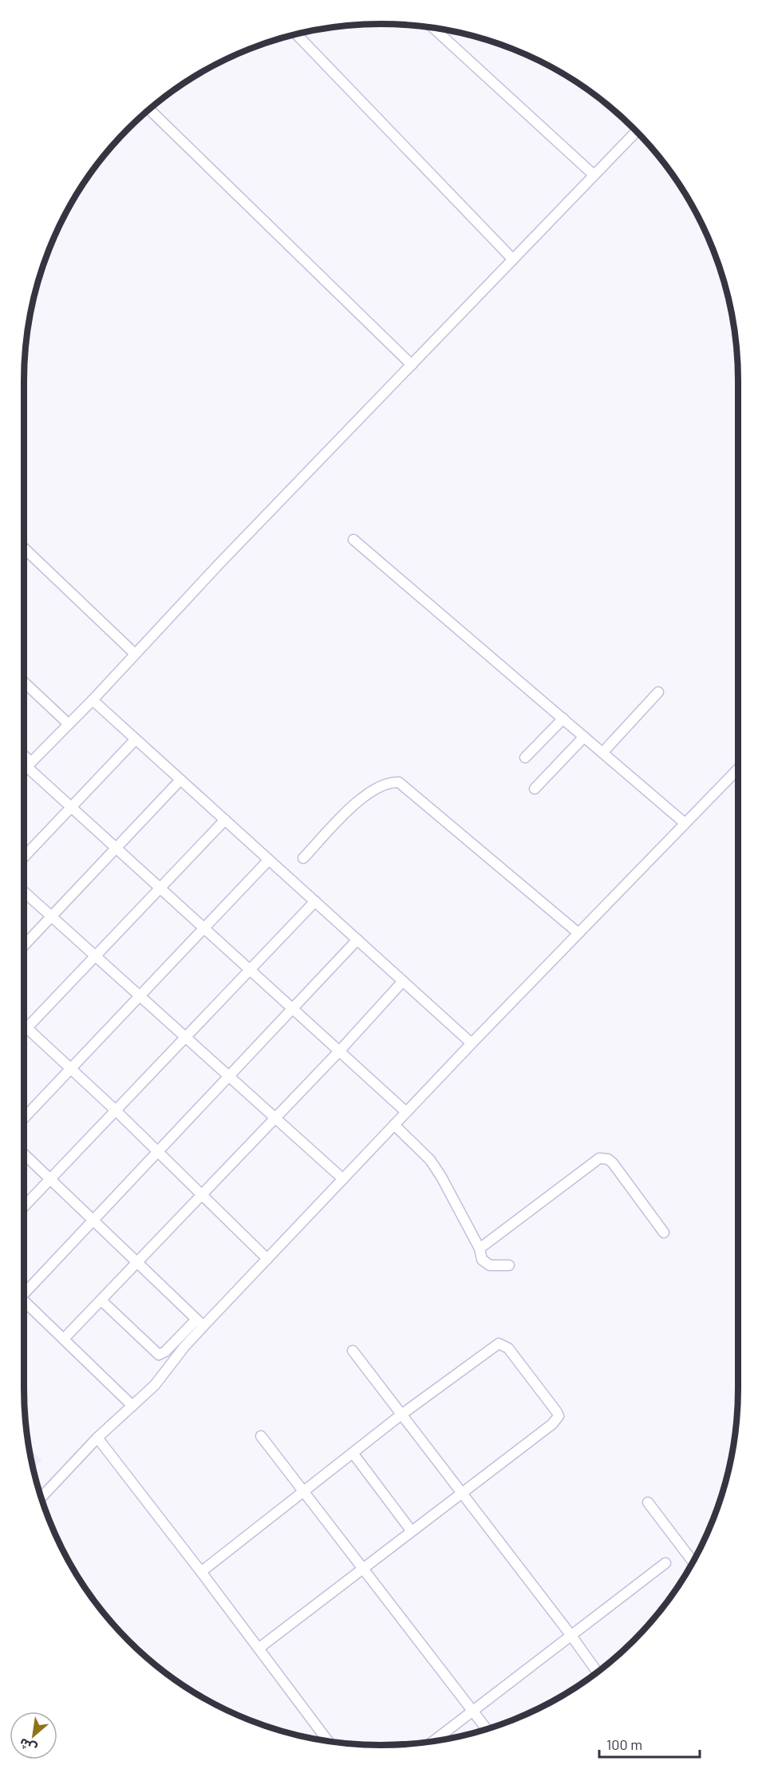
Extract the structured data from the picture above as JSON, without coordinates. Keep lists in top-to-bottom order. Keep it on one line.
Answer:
{"scale_bar":"100 m","north":"bottom left"}
